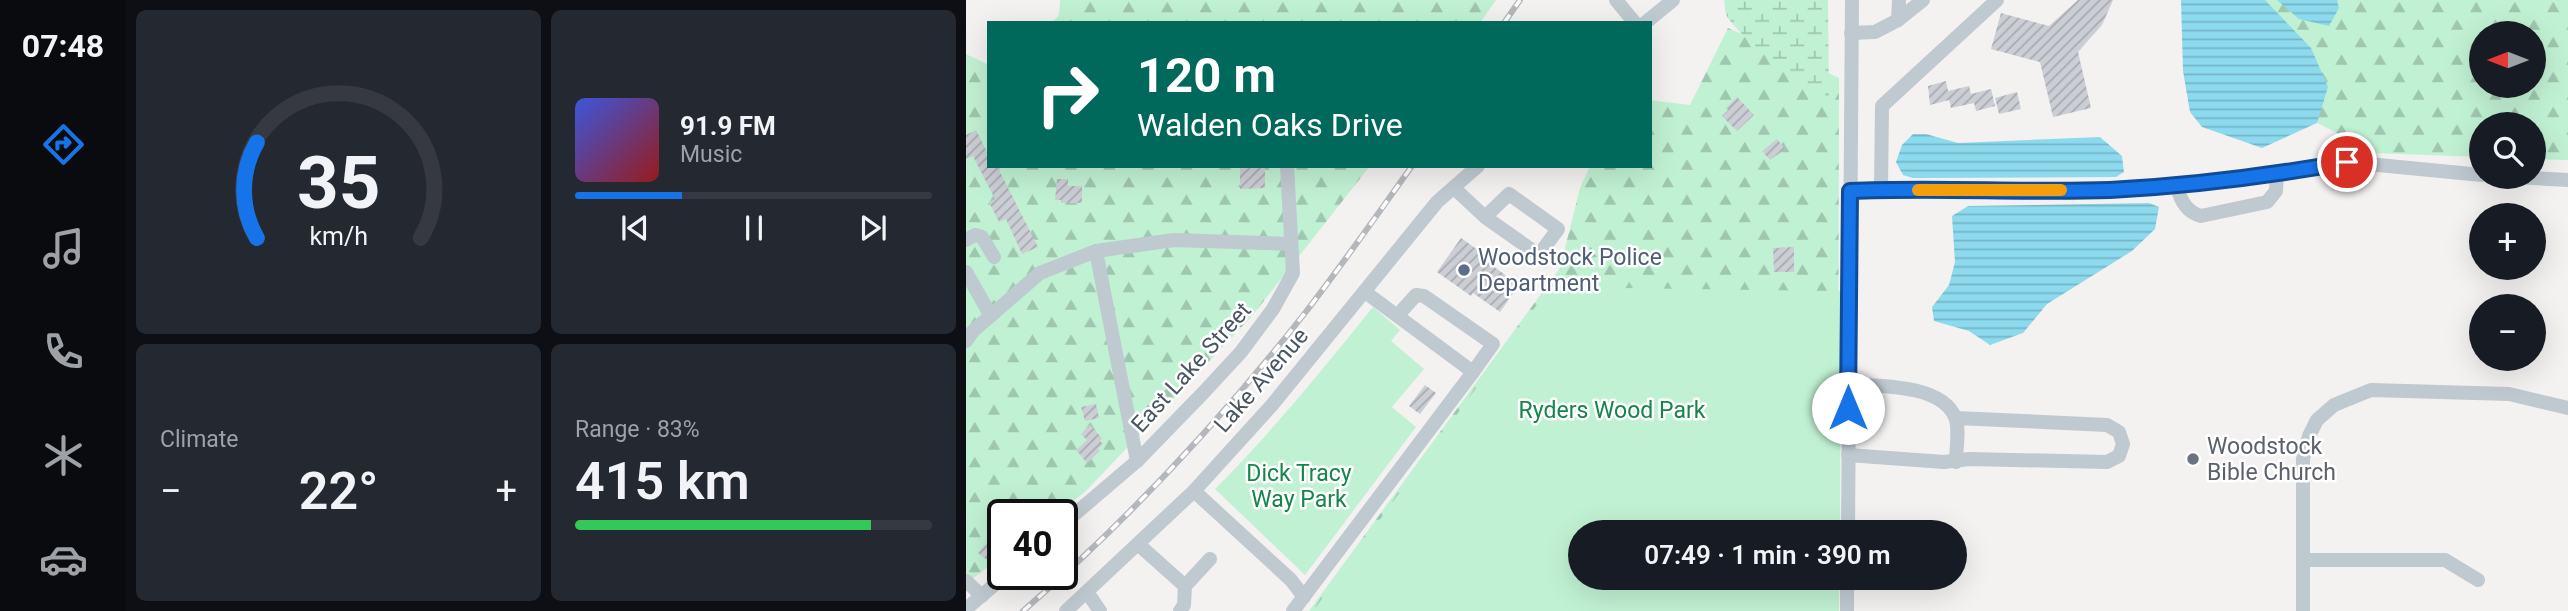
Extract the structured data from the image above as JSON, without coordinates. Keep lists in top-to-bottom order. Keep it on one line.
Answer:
{"streets":{"street":["East Lake Street","Lake Avenue"]},"parks":["Ryders Wood Park","Dick Tracy Way Park"],"places":["Woodstock Police Department","Woodstock Bible Church"],"north":"left","page":{"tabs":"07:48","map_buttons":["+","−"],"turn":["120 m","Walden Oaks Drive"],"song":["91.9 FM","Music"],"tile":["Climate",["Range · 83%","415 km"]],"heat":["−","22°","+"],"limit":"40","trip":"07:49 · 1 min · 390 m","gauge":["35","km/h"]}}
